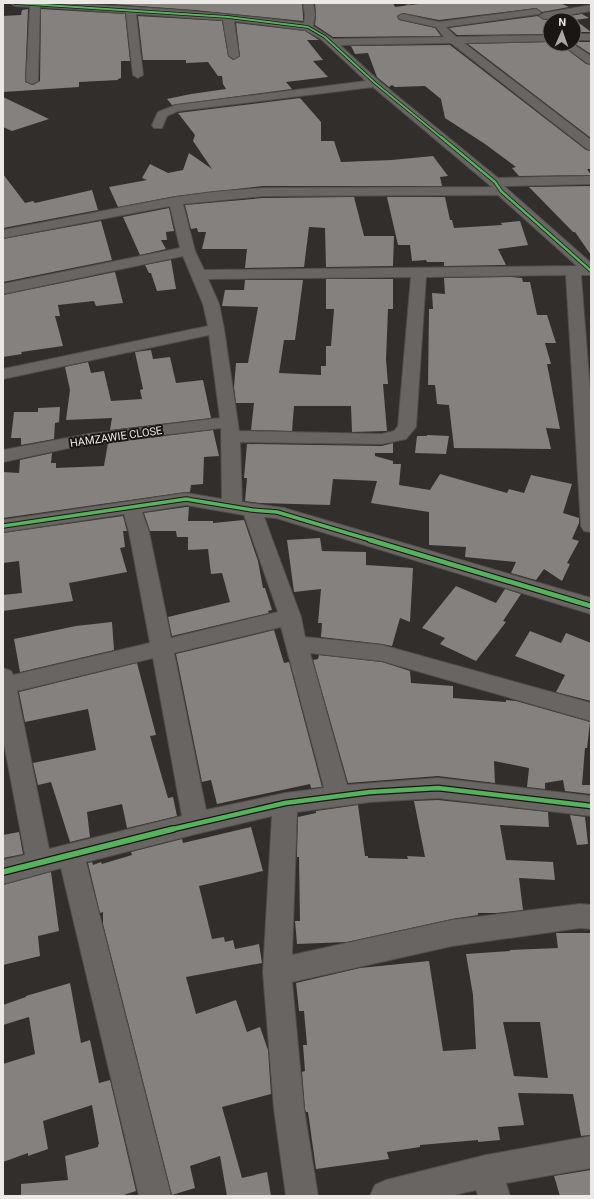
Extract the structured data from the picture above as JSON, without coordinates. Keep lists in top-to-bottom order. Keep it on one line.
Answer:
{"streets":{"street":["HAMZAWIE CLOSE"]},"north":"top"}
